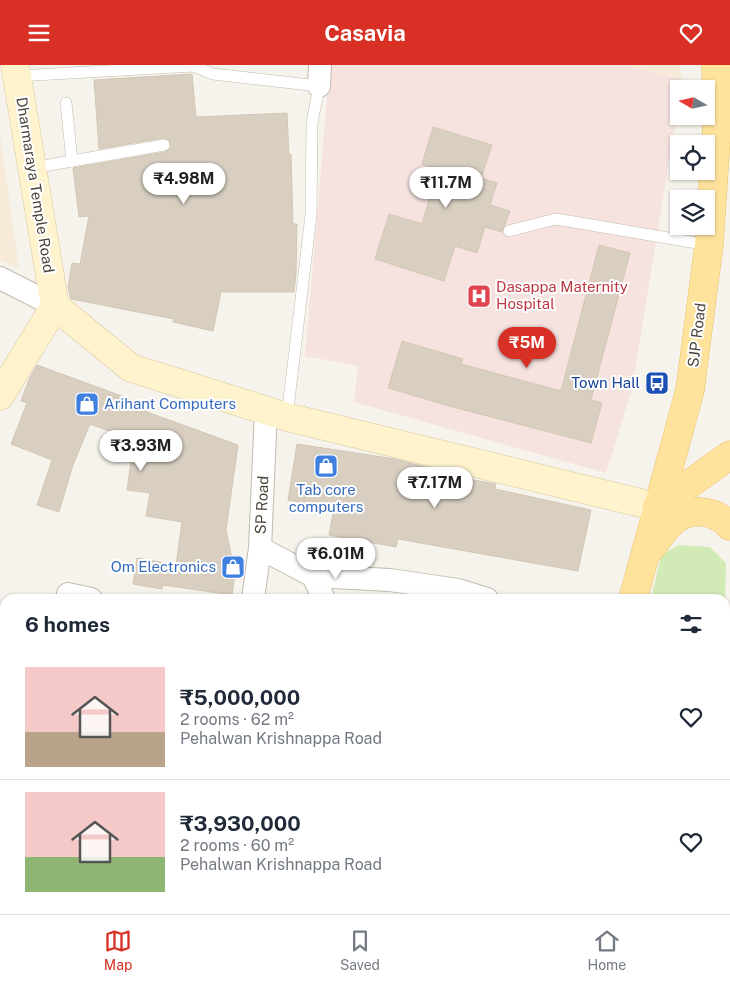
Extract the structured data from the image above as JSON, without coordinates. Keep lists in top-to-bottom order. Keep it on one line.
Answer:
{"streets":{"main road":["Dharmaraya Temple Road","SJP Road"],"street":["SP Road"]},"places":{"hospital":["Dasappa Maternity Hospital"],"bus stop":["Town Hall"],"shop":["Arihant Computers","Tab core computers","Om Electronics"]},"north":"left","page":{"header":"Casavia","price":["₹4.98M","₹11.7M","₹5M","₹3.93M","₹7.17M","₹6.01M"],"heading":"6 homes","list":[{"name":"₹5,000,000","note":"2 rooms · 62 m² · Pehalwan Krishnappa Road"},{"name":"₹3,930,000","note":"2 rooms · 60 m² · Pehalwan Krishnappa Road"}],"tabs":["Map","Saved","Home"]}}
